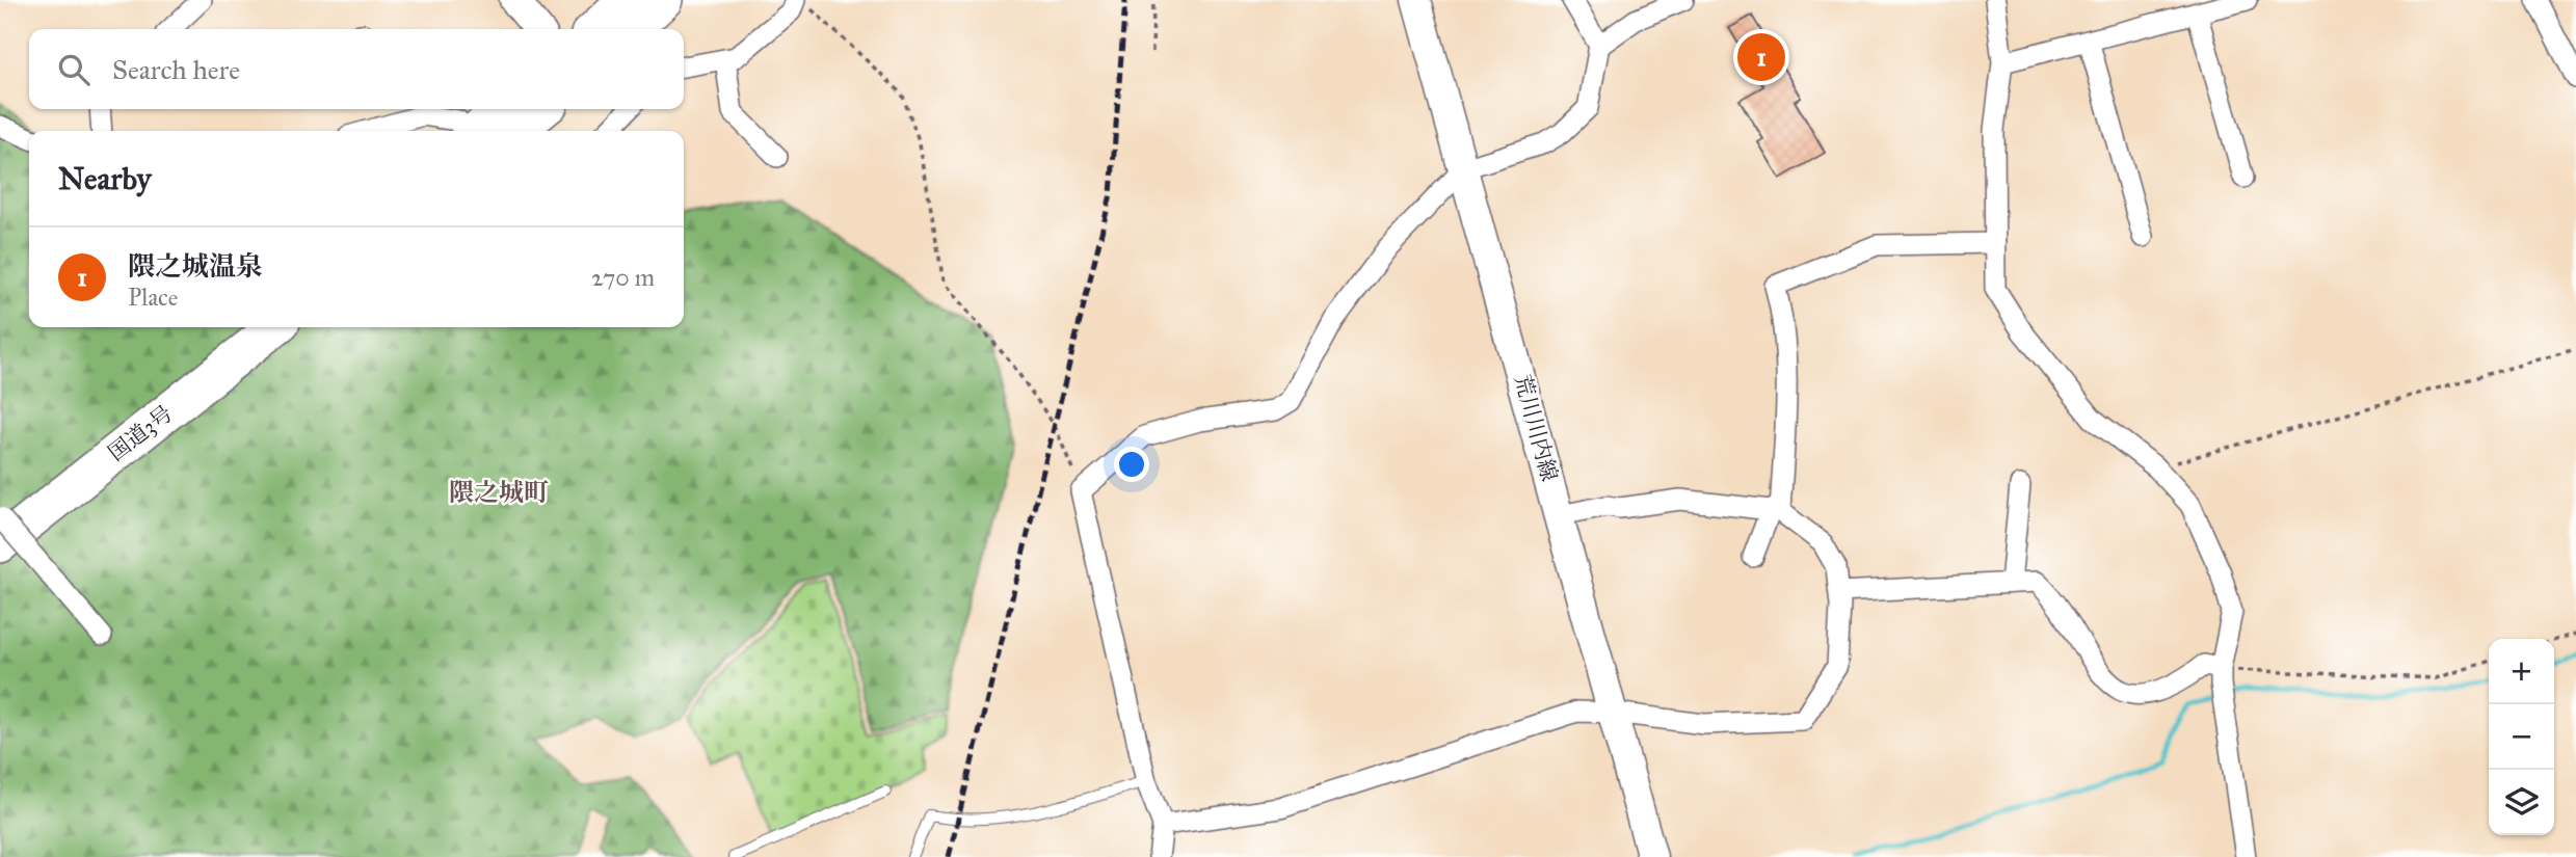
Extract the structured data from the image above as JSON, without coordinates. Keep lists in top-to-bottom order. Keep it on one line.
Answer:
{"streets":{"highway":["国道3号"],"main road":["荒川川内線"]},"districts":["隈之城町"],"page":{"pins":"1","search":"Search here","heading":"Nearby","list":[{"mark":"1","name":"隈之城温泉","note":"Place","value":"270 m"}],"map_buttons":["+","−"]}}
